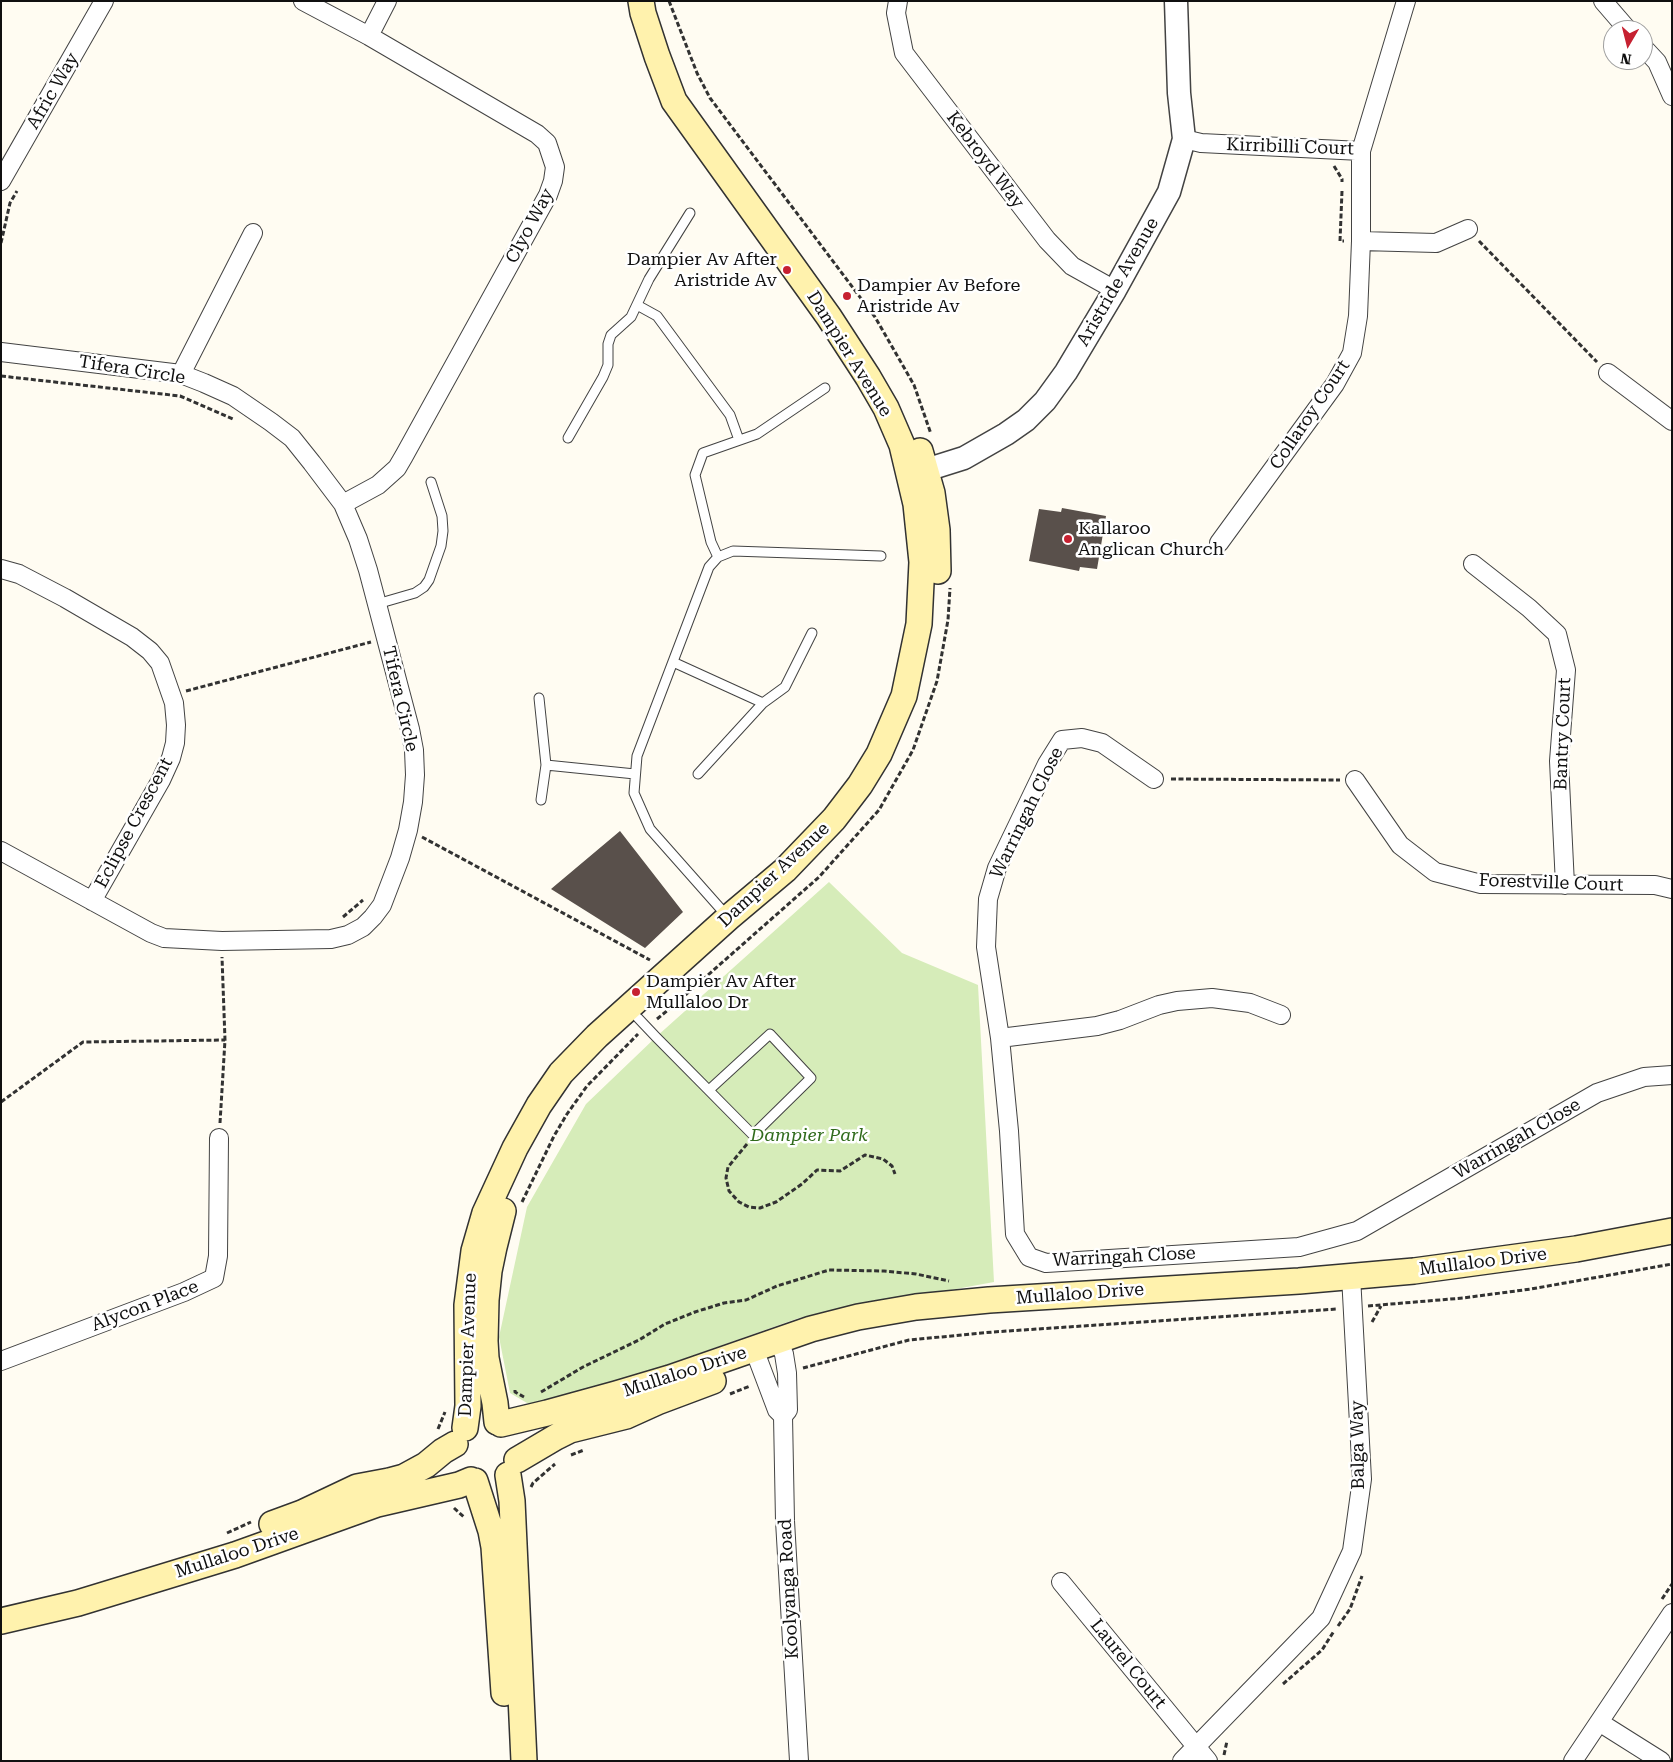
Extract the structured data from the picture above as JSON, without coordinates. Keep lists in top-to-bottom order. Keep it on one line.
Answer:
{"streets":{"main road":["Dampier Avenue","Mullaloo Drive"],"street":["Afric Way","Kirribilli Court","Kebroyd Way","Clyo Way","Aristride Avenue","Tifera Circle","Collaroy Court","Bantry Court","Warringah Close","Eclipse Crescent","Forestville Court","Alycon Place","Balga Way","Koolyanga Road","Laurel Court"]},"crossings":[["Kirribilli Court","Aristride Avenue"],["Kirribilli Court","Collaroy Court"],["Kebroyd Way","Aristride Avenue"],["Clyo Way","Tifera Circle"],["Aristride Avenue","Dampier Avenue"],["Dampier Avenue","Mullaloo Drive"],["Tifera Circle","Eclipse Crescent"],["Bantry Court","Forestville Court"],["Mullaloo Drive","Balga Way"],["Mullaloo Drive","Koolyanga Road"],["Balga Way","Laurel Court"]],"parks":["Dampier Park"],"places":["Dampier Av After Aristride Av","Dampier Av Before Aristride Av","Kallaroo Anglican Church","Dampier Av After Mullaloo Dr"],"north":"bottom"}
